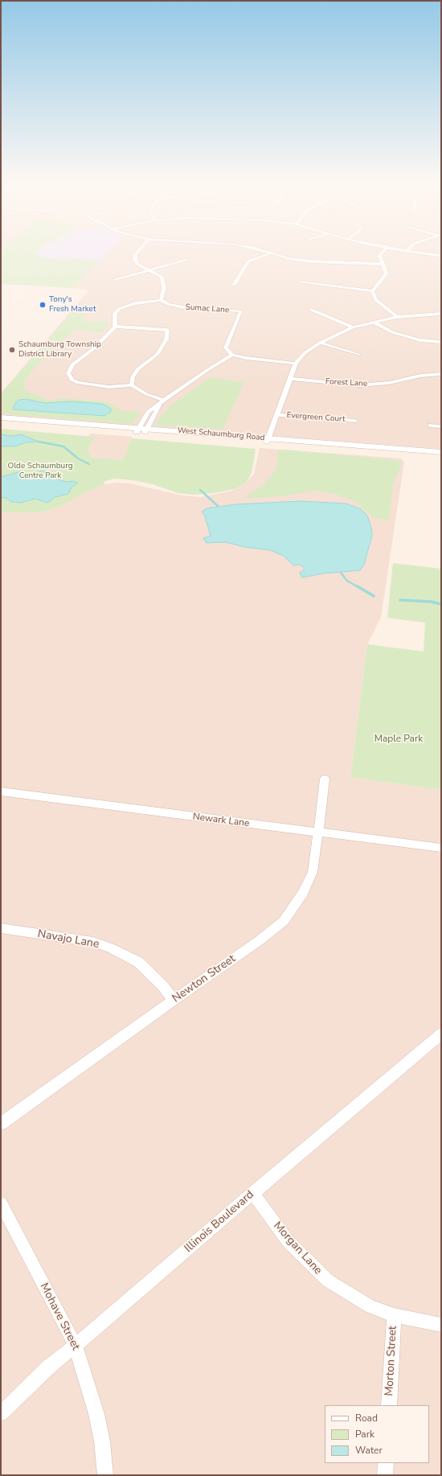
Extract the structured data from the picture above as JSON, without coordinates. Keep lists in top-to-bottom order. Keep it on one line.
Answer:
{"streets":{"main road":["West Schaumburg Road"],"street":["Sumac Lane","Forest Lane","Evergreen Court","Newark Lane","Navajo Lane","Newton Street","Illinois Boulevard","Morgan Lane","Mohave Street","Morton Street"]},"crossings":[["Newark Lane","Newton Street"],["Navajo Lane","Newton Street"],["Illinois Boulevard","Morgan Lane"],["Illinois Boulevard","Mohave Street"],["Morgan Lane","Morton Street"]],"parks":["Olde Schaumburg Centre Park","Maple Park"],"places":["Tony's Fresh Market","Schaumburg Township District Library"],"legend":["Road","Park","Water"]}
